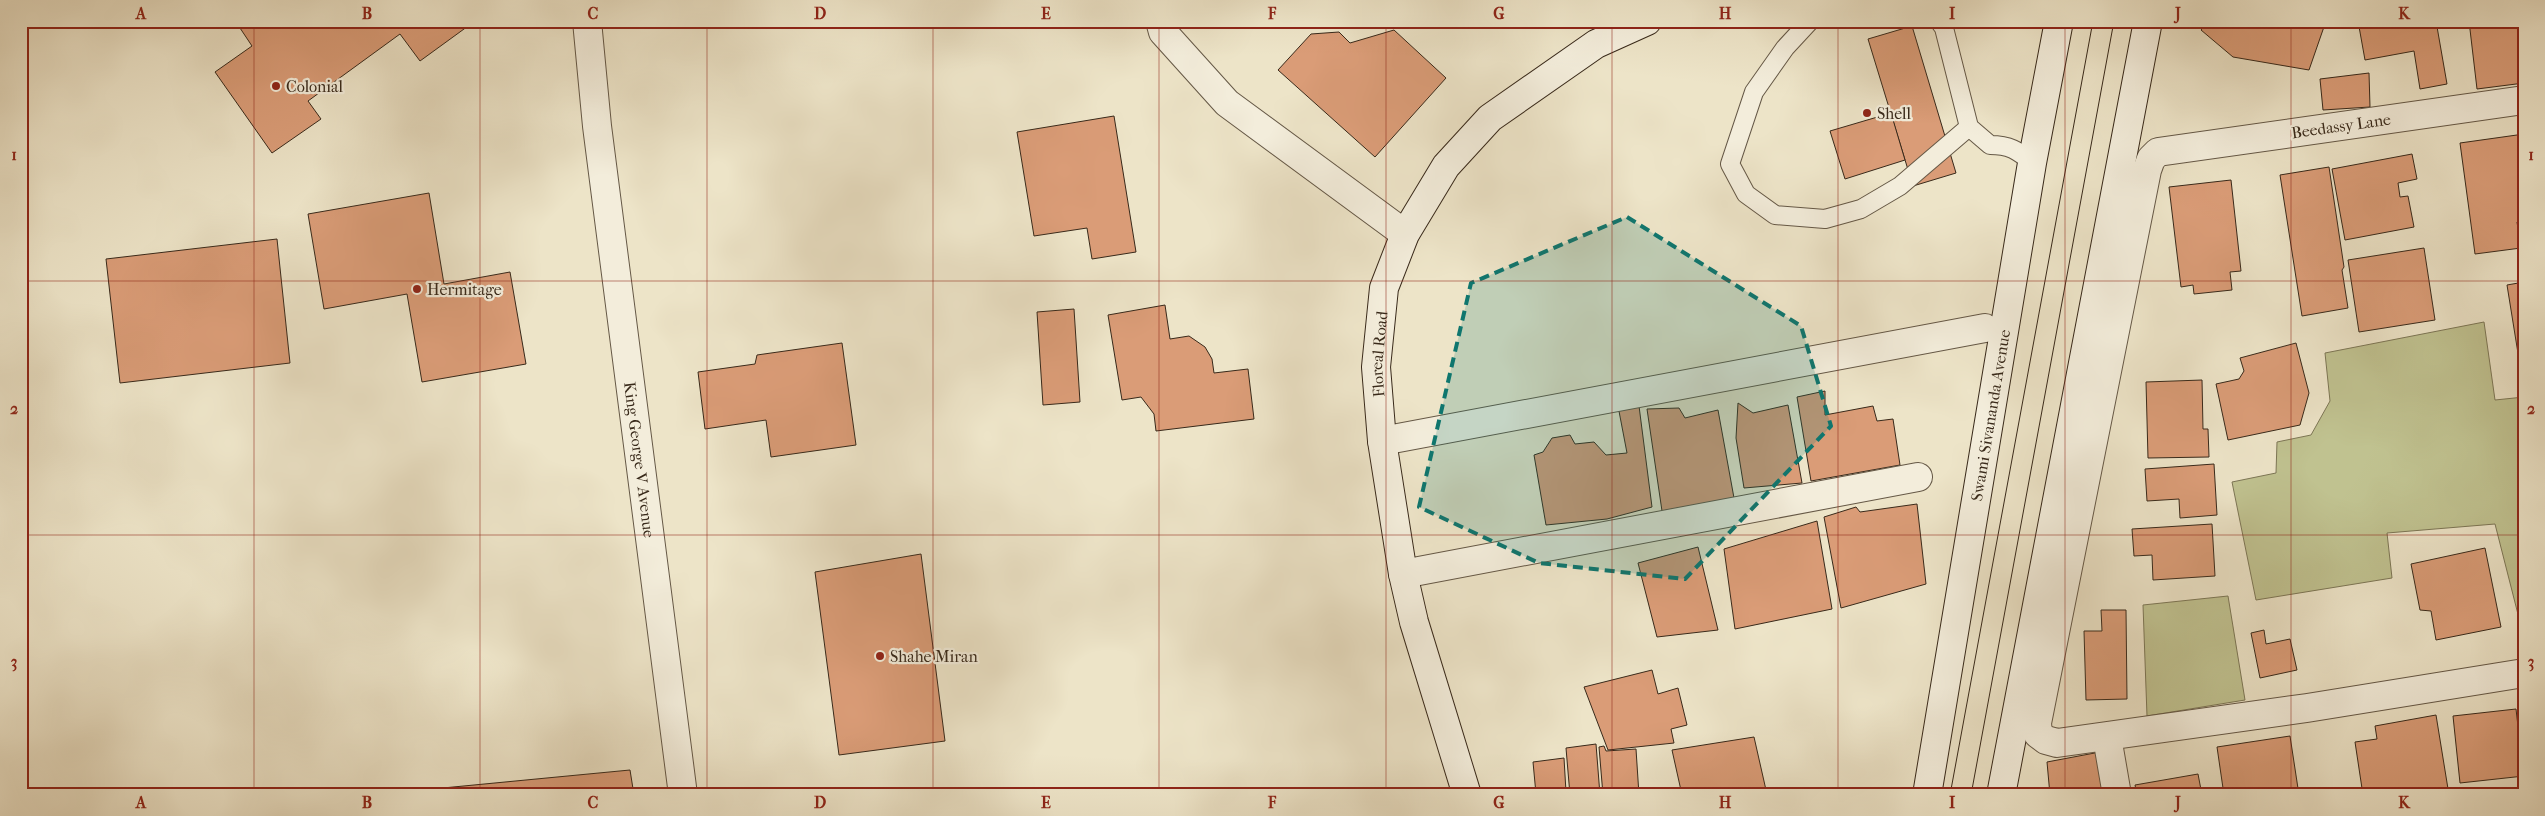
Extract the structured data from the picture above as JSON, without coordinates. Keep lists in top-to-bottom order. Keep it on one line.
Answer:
{"streets":{"street":["Beedassy Lane","Floreal Road","Swami Sivananda Avenue","King George V Avenue"]},"places":["Colonial","Shell","Hermitage","Shahe Miran"],"grid":{"columns":["A","B","C","D","E","F","G","H","I","J","K"],"rows":["1","2","3"]}}
